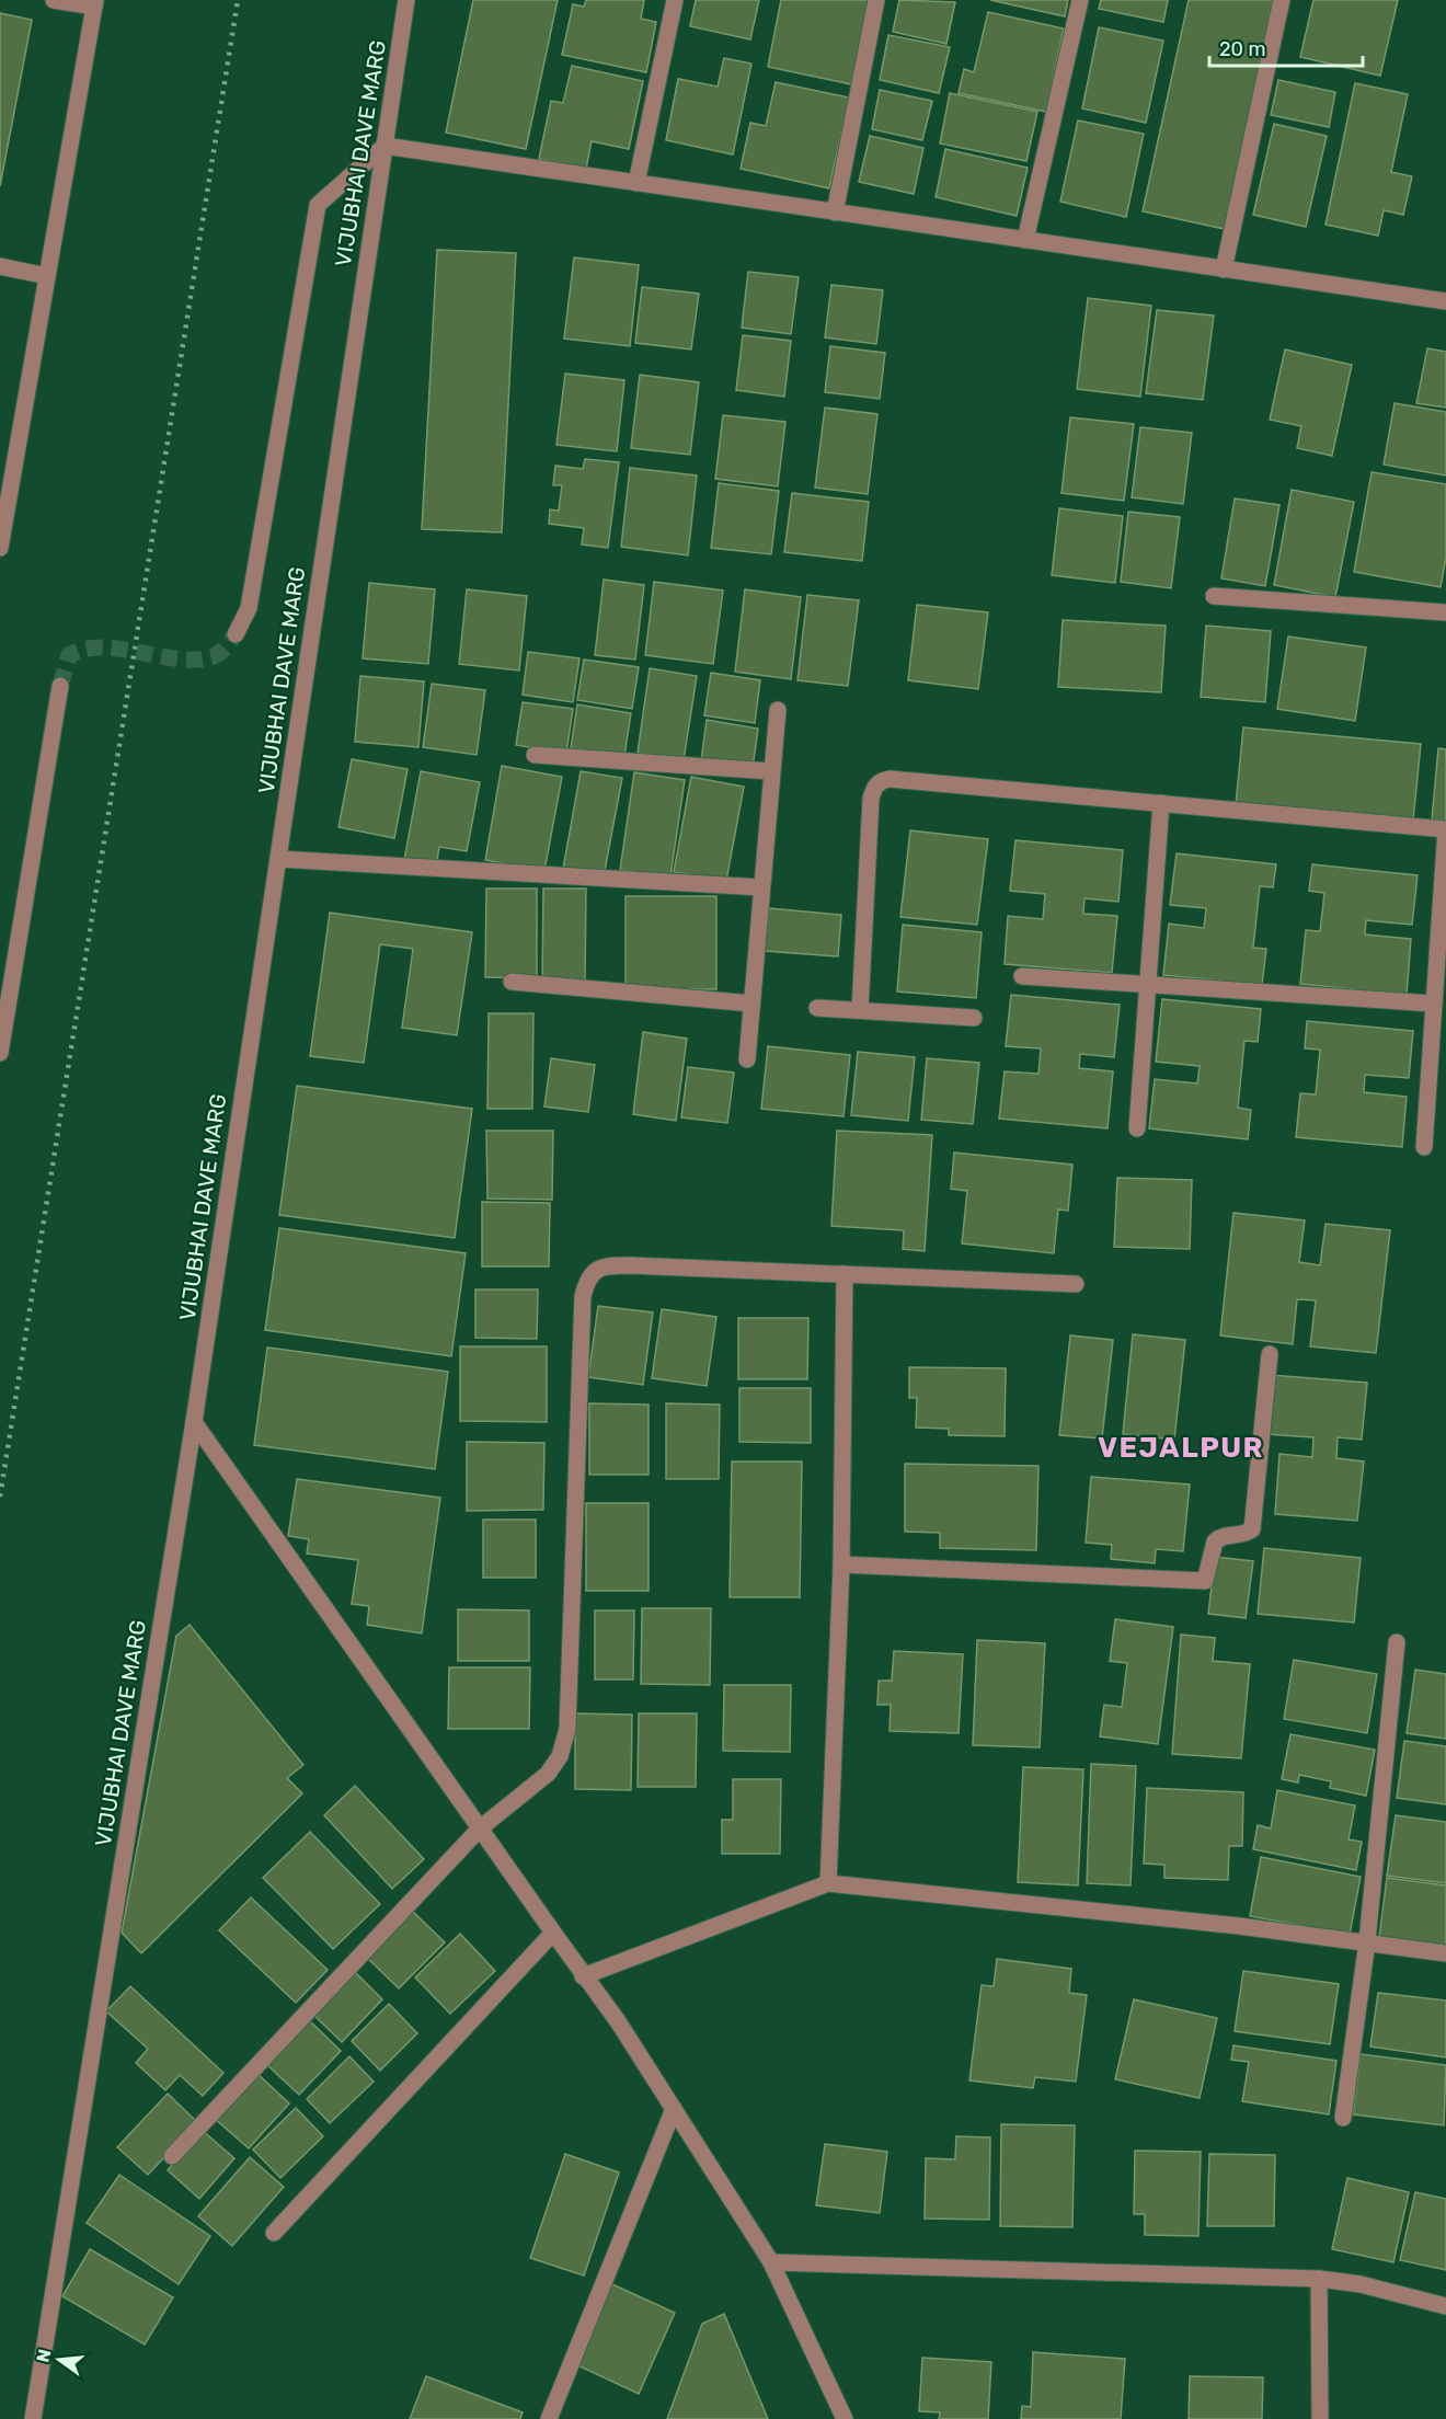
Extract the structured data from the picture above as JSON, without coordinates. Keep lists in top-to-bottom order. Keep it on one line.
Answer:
{"streets":{"street":["VIJUBHAI DAVE MARG"]},"districts":["VEJALPUR"],"scale_bar":"20 m","north":"left"}
